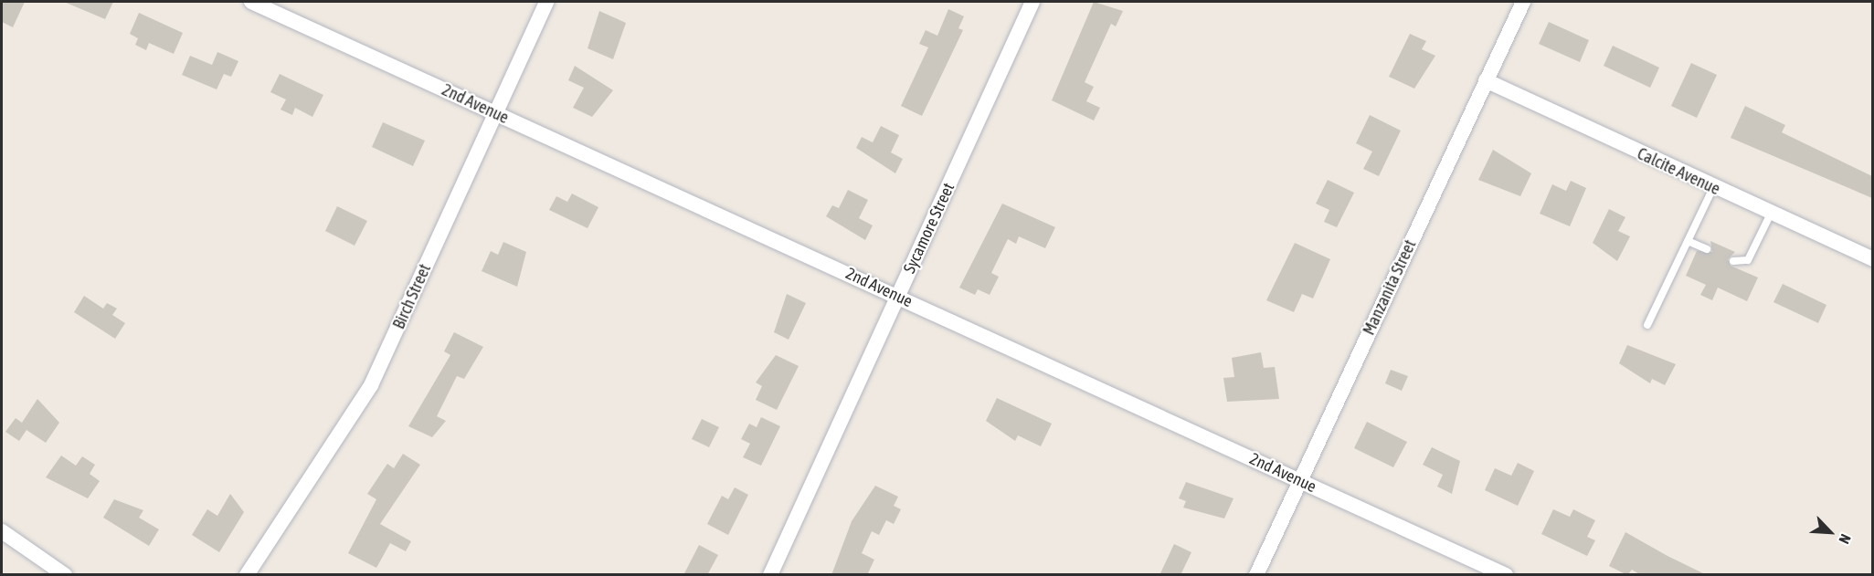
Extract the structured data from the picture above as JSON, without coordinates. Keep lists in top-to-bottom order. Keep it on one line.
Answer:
{"streets":{"street":["2nd Avenue","Calcite Avenue","Sycamore Street","Manzanita Street","Birch Street"]},"crossings":[["2nd Avenue","Sycamore Street"],["2nd Avenue","Manzanita Street"],["2nd Avenue","Birch Street"],["Calcite Avenue","Manzanita Street"]],"north":"bottom right"}
